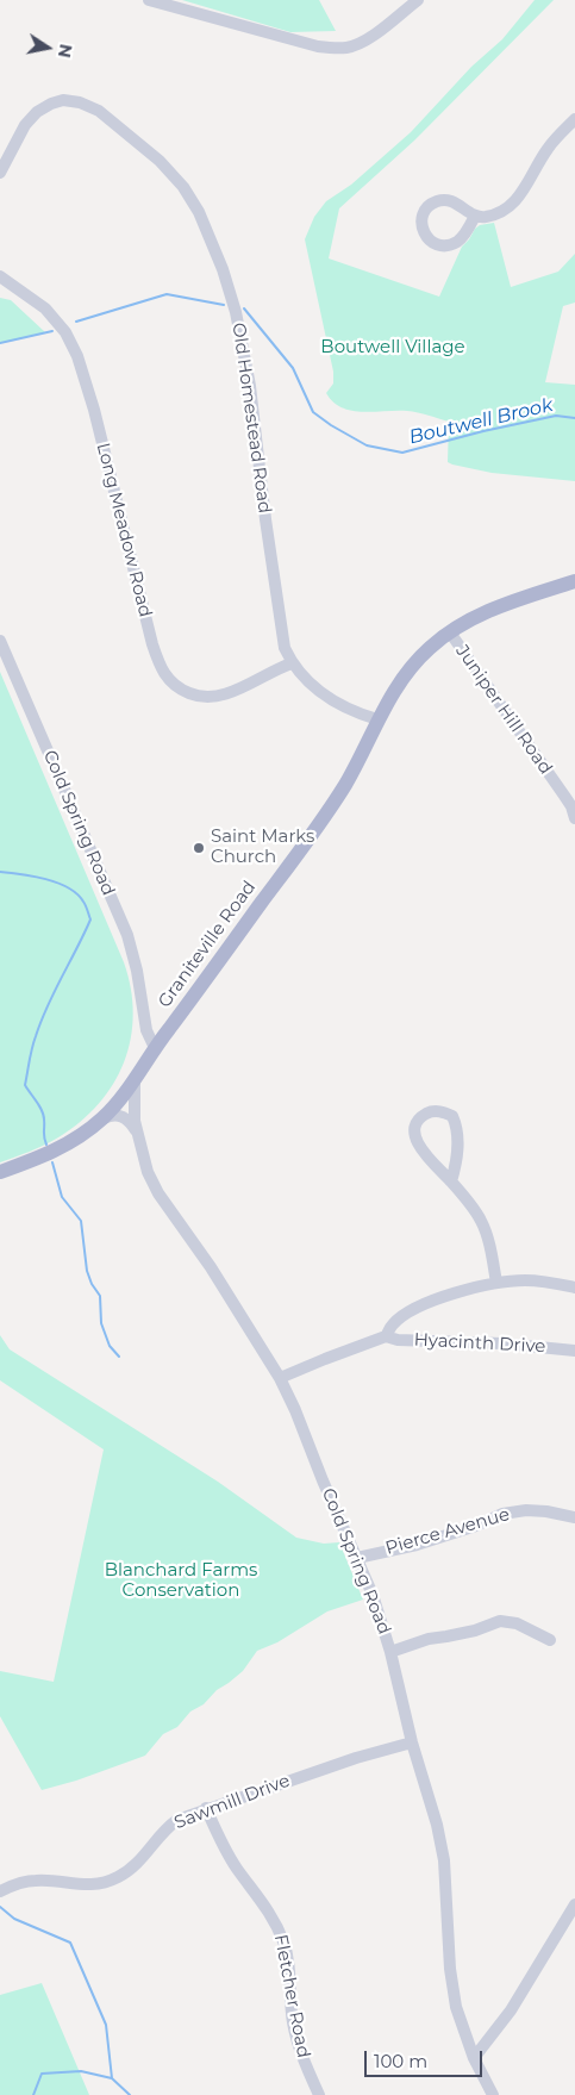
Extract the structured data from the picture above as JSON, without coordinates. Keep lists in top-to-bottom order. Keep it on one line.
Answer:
{"streets":{"main road":["Graniteville Road"],"street":["Old Homestead Road","Long Meadow Road","Juniper Hill Road","Cold Spring Road","Hyacinth Drive","Pierce Avenue","Sawmill Drive","Fletcher Road"]},"crossings":[["Old Homestead Road","Long Meadow Road"],["Old Homestead Road","Graniteville Road"],["Juniper Hill Road","Graniteville Road"],["Cold Spring Road","Graniteville Road"],["Cold Spring Road","Hyacinth Drive"],["Cold Spring Road","Pierce Avenue"],["Cold Spring Road","Sawmill Drive"],["Sawmill Drive","Fletcher Road"]],"water":["Boutwell Brook"],"parks":["Boutwell Village","Blanchard Farms Conservation"],"places":["Saint Marks Church"],"scale_bar":"100 m","north":"right"}
